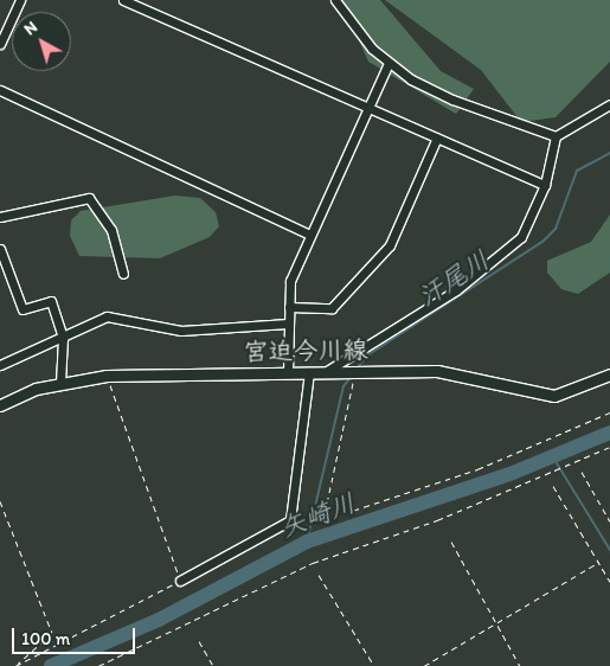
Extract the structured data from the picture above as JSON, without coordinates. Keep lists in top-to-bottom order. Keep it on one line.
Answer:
{"streets":{"main road":["宮迫今川線"]},"water":["汗尾川","矢崎川"],"scale_bar":"100 m","north":"top left"}
